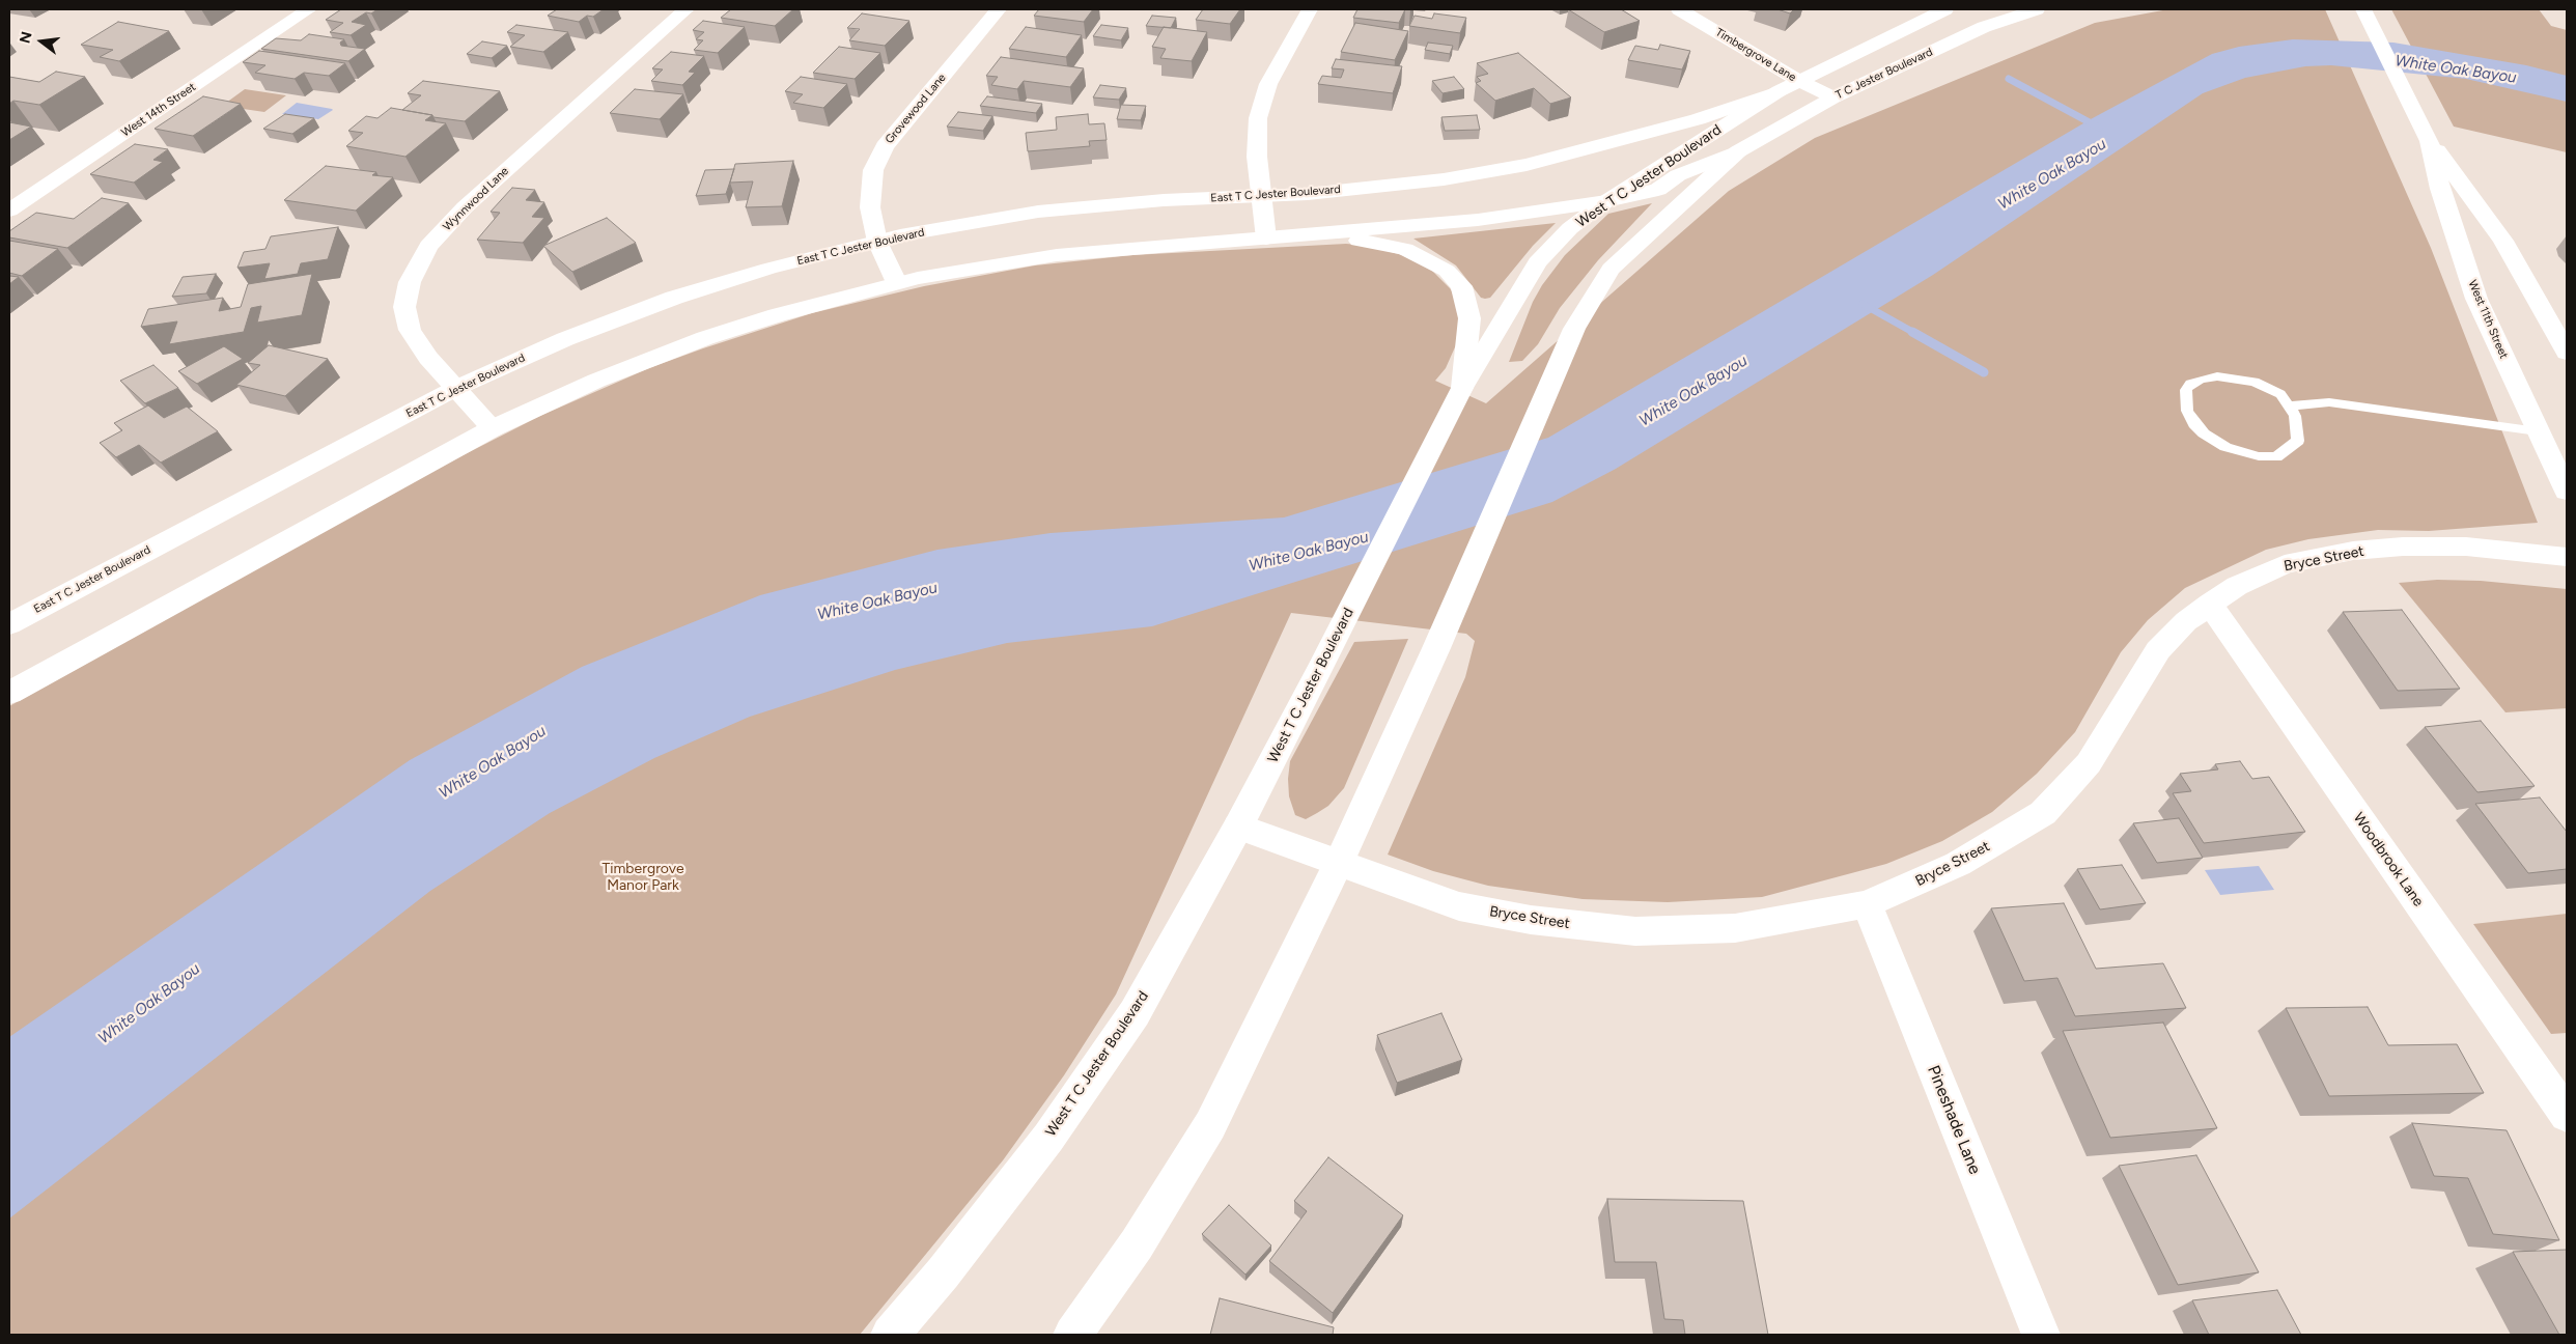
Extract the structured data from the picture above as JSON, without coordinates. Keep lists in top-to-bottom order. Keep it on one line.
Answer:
{"streets":{"street":["Timbergrove Lane","T C Jester Boulevard","Grovewood Lane","West 14th Street","West T C Jester Boulevard","East T C Jester Boulevard","Wynnwood Lane","West 11th Street","Bryce Street","Woodbrook Lane","Pineshade Lane"]},"crossings":[["Timbergrove Lane","T C Jester Boulevard"],["T C Jester Boulevard","West T C Jester Boulevard"],["Grovewood Lane","East T C Jester Boulevard"],["West T C Jester Boulevard","East T C Jester Boulevard"],["West T C Jester Boulevard","Bryce Street"],["East T C Jester Boulevard","Wynnwood Lane"],["Bryce Street","Woodbrook Lane"],["Bryce Street","Pineshade Lane"]],"water":["White Oak Bayou"],"parks":["Timbergrove Manor Park"],"north":"left"}
